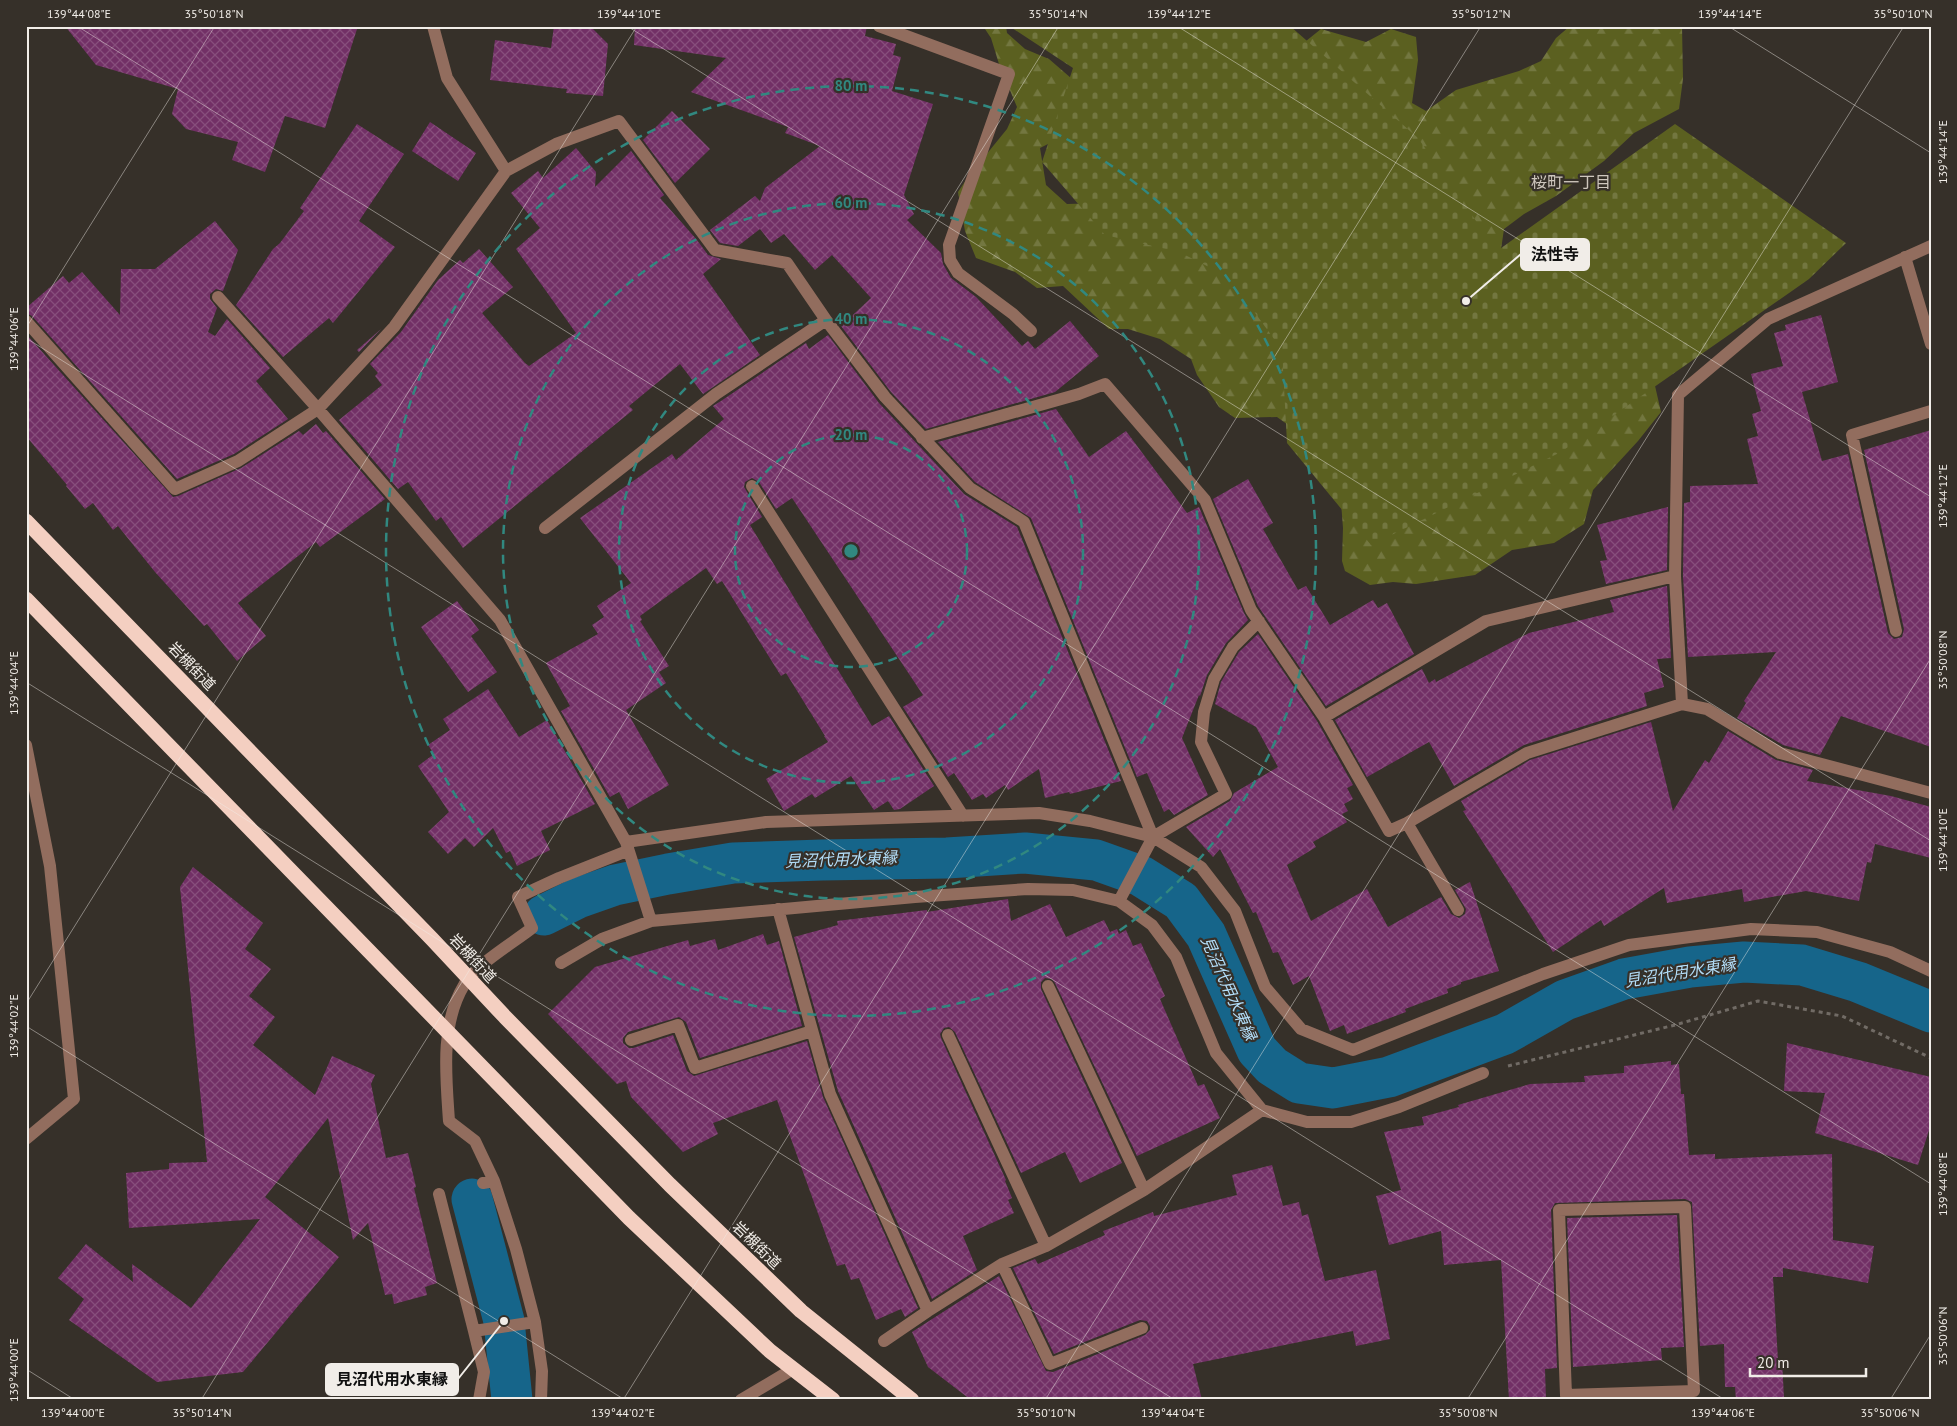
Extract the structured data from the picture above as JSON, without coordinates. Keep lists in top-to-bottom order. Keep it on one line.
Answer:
{"streets":{"highway":["岩槻街道"]},"districts":["桜町一丁目"],"water":["見沼代用水東縁"],"places":["法性寺","見沼代用水東縁"],"scale_bar":"20 m","coordinates":["139°44'08\"E","35°50'18\"N","139°44'10\"E","35°50'14\"N","139°44'12\"E","35°50'12\"N","139°44'14\"E","35°50'10\"N","139°44'06\"E","35°50'08\"N","139°44'04\"E","139°44'02\"E","35°50'06\"N","139°44'00\"E"],"rings":["80 m","60 m","40 m","20 m"]}
